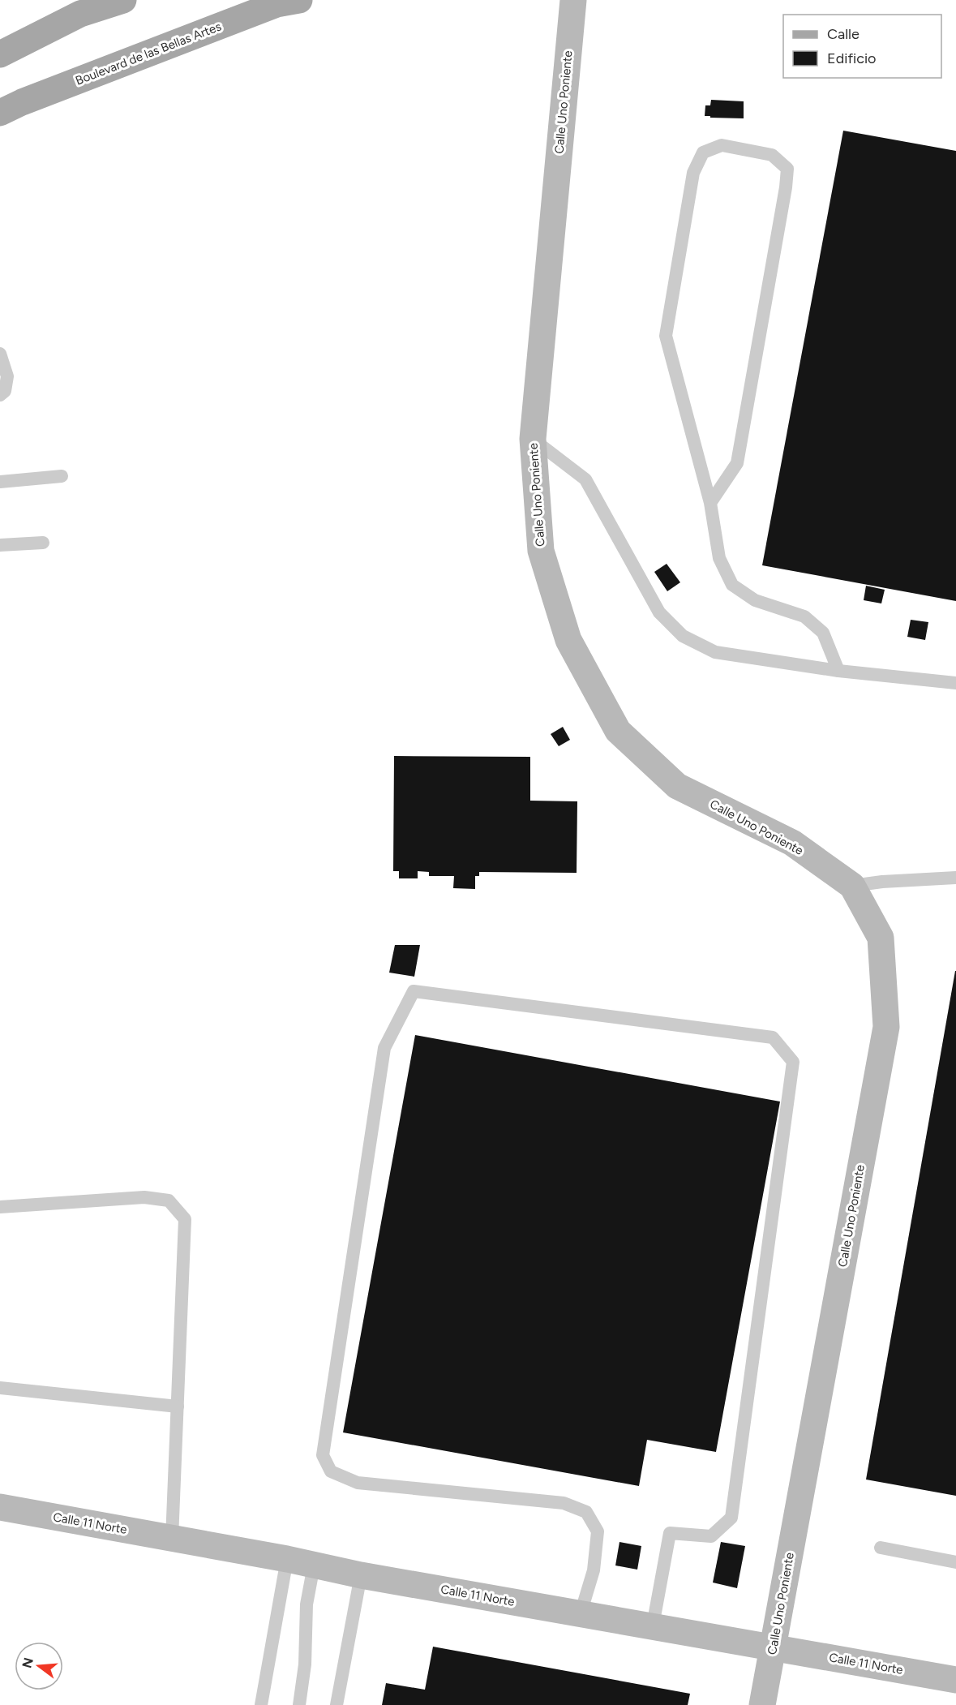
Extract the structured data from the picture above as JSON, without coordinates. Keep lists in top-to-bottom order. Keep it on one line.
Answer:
{"streets":{"main road":["Boulevard de las Bellas Artes","Calle Uno Poniente","Calle 11 Norte"]},"crossings":[["Calle Uno Poniente","Calle 11 Norte"]],"legend":["Calle","Edificio"],"north":"left"}
